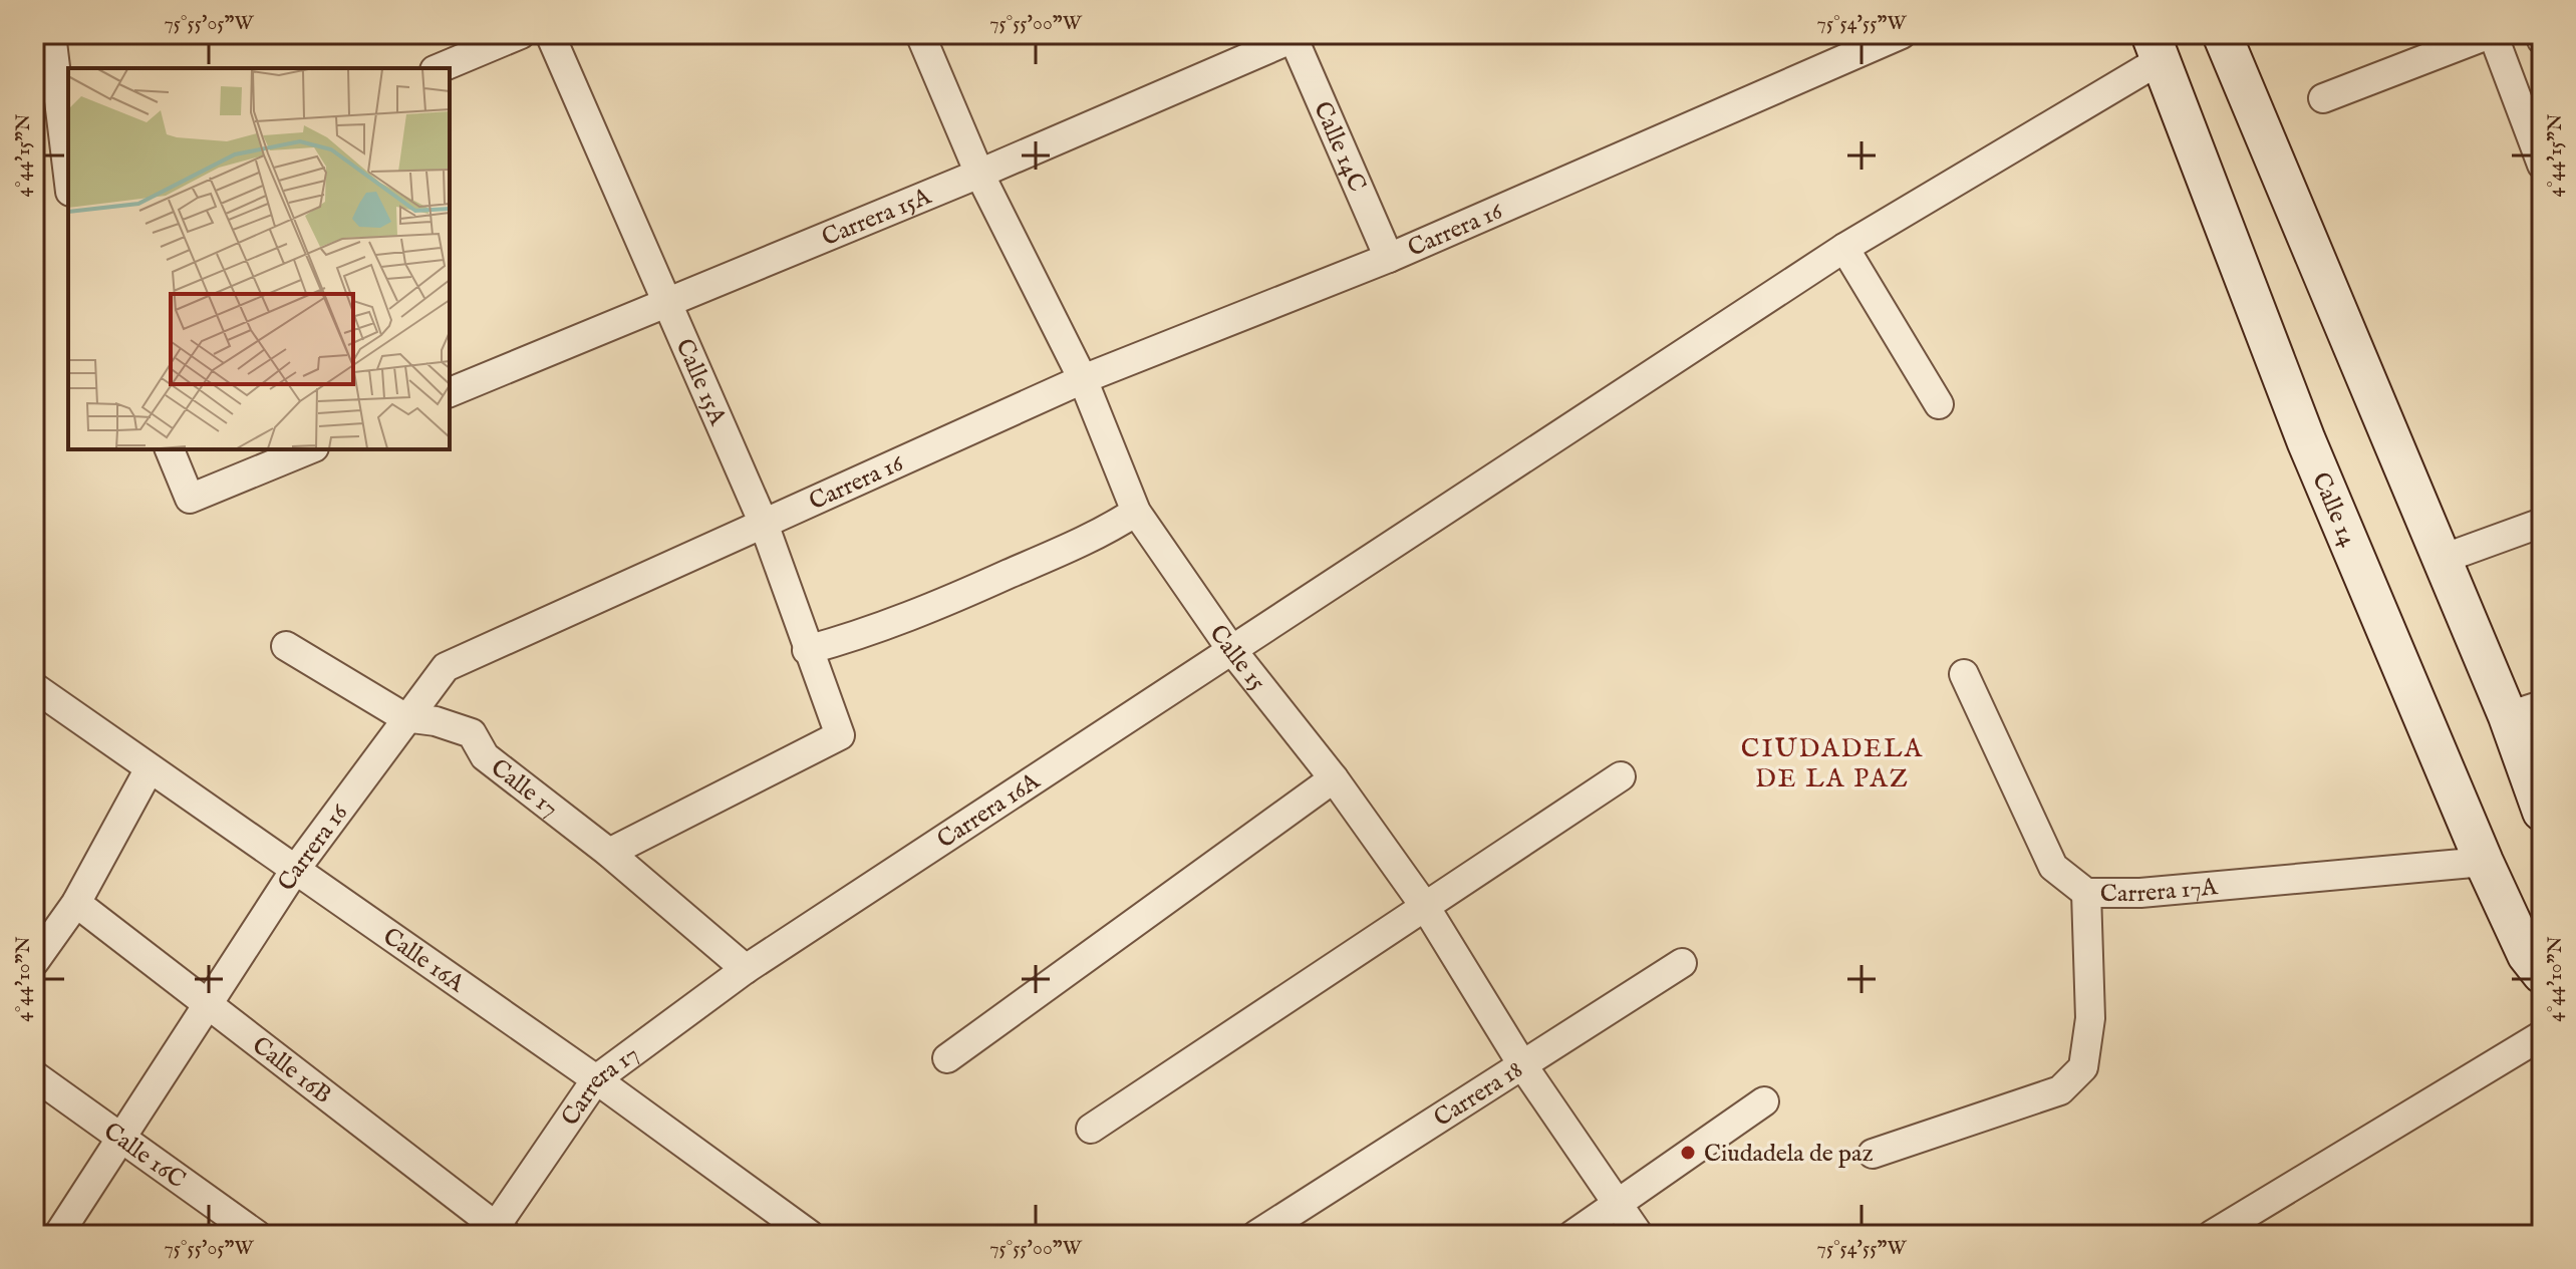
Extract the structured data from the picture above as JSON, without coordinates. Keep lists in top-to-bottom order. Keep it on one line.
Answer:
{"streets":{"main road":["Calle 14"],"street":["Calle 14C","Carrera 15A","Carrera 16","Calle 15A","Calle 15","Calle 17","Carrera 16A","Carrera 17A","Calle 16A","Calle 16B","Carrera 17","Carrera 18","Calle 16C"]},"crossings":[["Calle 14C","Carrera 15A"],["Calle 14C","Carrera 16"],["Carrera 15A","Calle 15A"],["Carrera 15A","Calle 15"],["Carrera 16","Calle 15A"],["Carrera 16","Calle 15"],["Carrera 16","Calle 17"],["Carrera 16","Calle 16A"],["Carrera 16","Calle 16B"],["Carrera 16","Calle 16C"],["Calle 15A","Calle 17"],["Calle 14","Carrera 16A"],["Calle 14","Carrera 17A"],["Calle 15","Carrera 16A"],["Calle 15","Carrera 18"],["Calle 17","Carrera 16A"],["Calle 17","Carrera 17"],["Carrera 16A","Carrera 17"],["Calle 16A","Carrera 17"],["Calle 16B","Carrera 17"]],"districts":["CIUDADELA DE LA PAZ"],"places":["Ciudadela de paz"],"coordinates":["75°55'05\"W","75°55'00\"W","75°54'55\"W","4°44'15\"N","4°44'10\"N"]}
